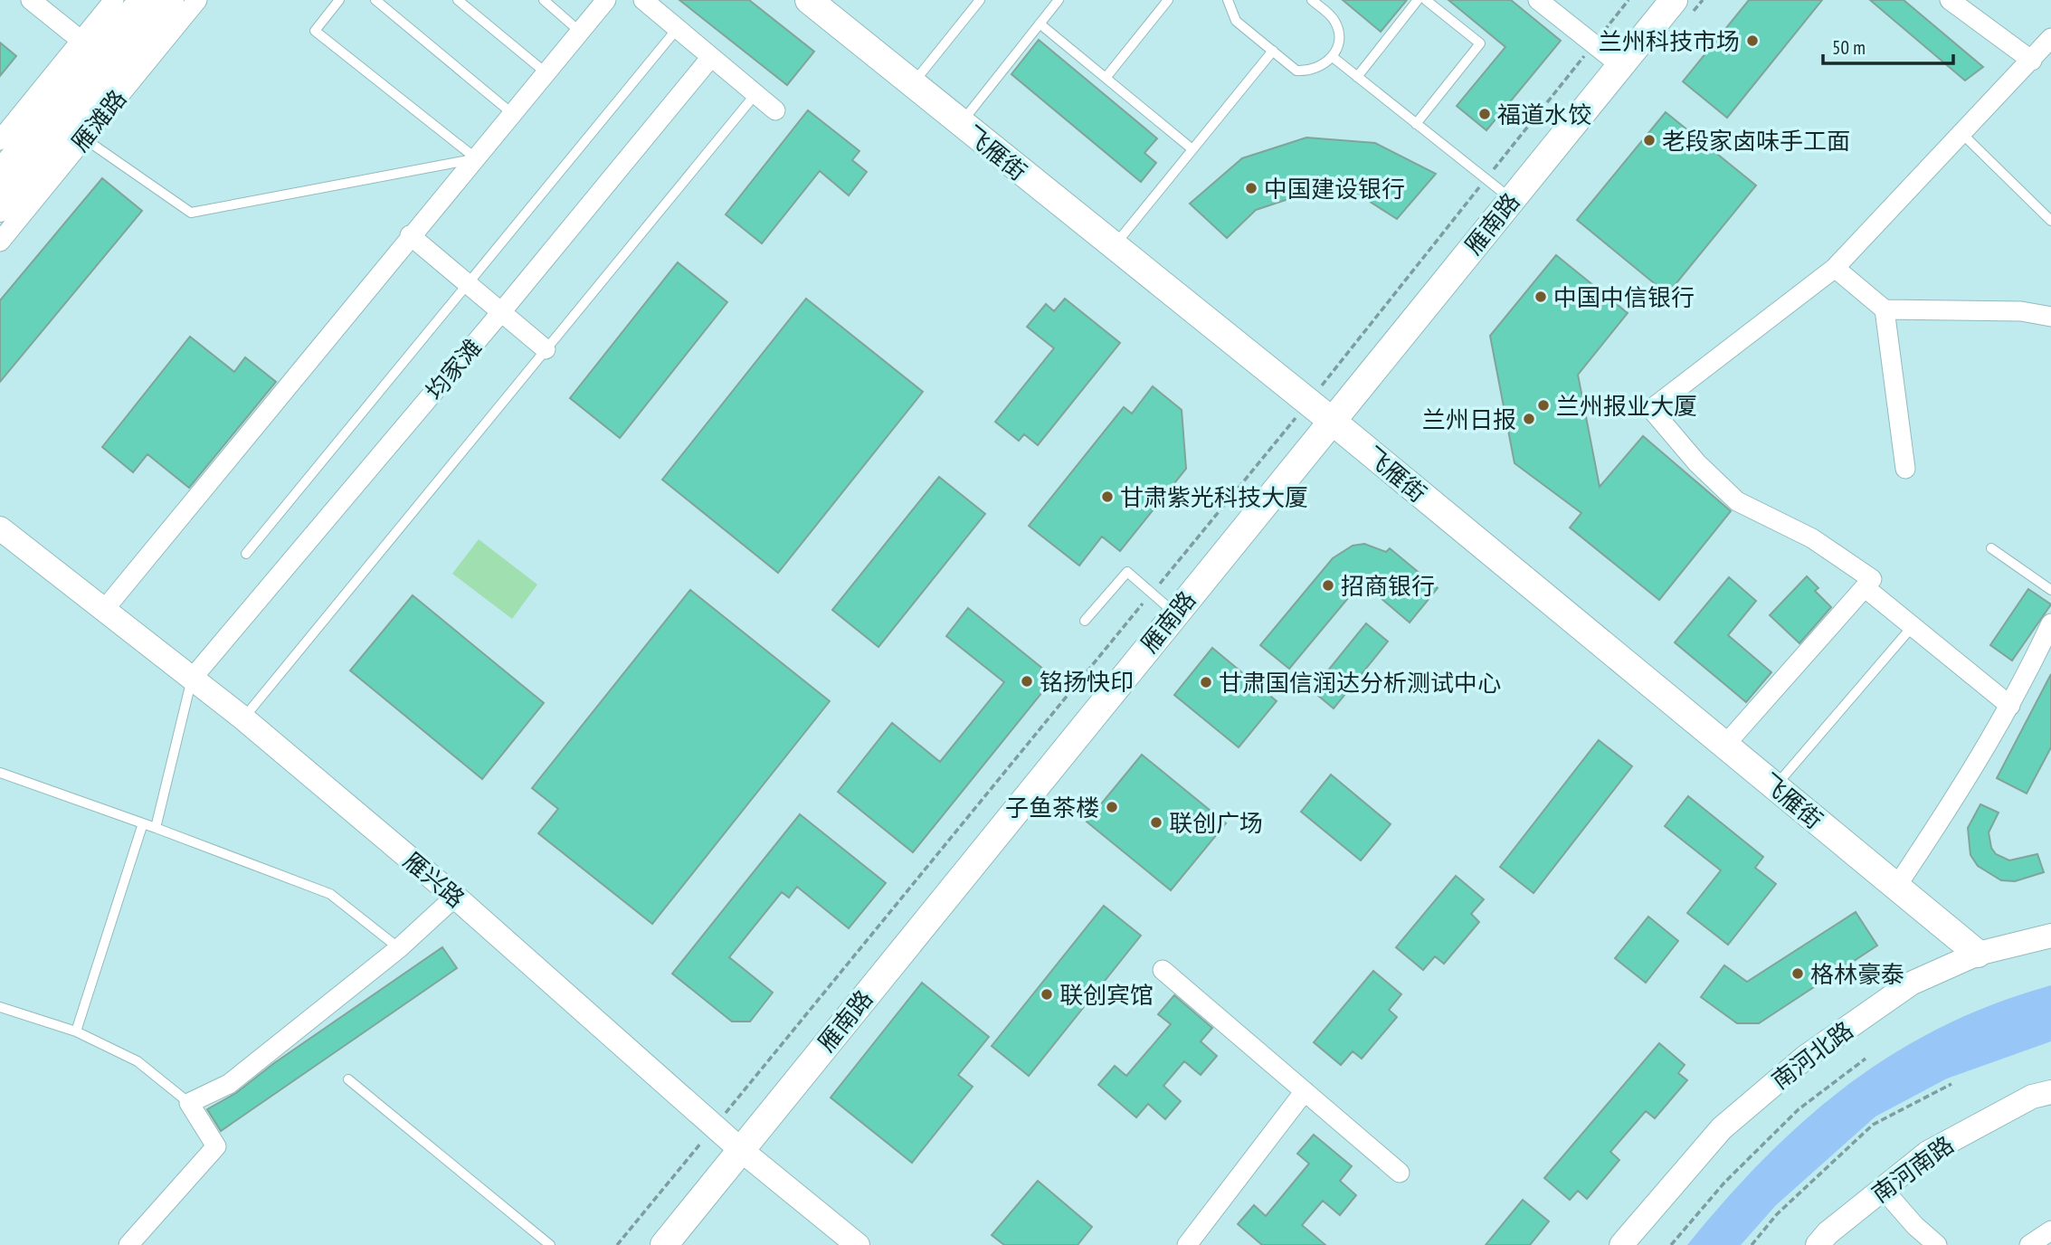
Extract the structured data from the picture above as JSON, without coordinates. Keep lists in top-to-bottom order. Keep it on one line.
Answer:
{"streets":{"main road":["雁滩路","飞雁街","雁南路"],"street":["均家滩","雁兴路","南河北路","南河南路"]},"crossings":[["飞雁街","雁南路"],["飞雁街","南河北路"],["雁南路","雁兴路"],["均家滩","雁兴路"]],"places":["兰州科技市场","福道水饺","老段家卤味手工面","中国建设银行","中国中信银行","兰州报业大厦","兰州日报","甘肃紫光科技大厦","招商银行","铭扬快印","甘肃国信润达分析测试中心","子鱼茶楼","联创广场","格林豪泰","联创宾馆"],"scale_bar":"50 m"}
